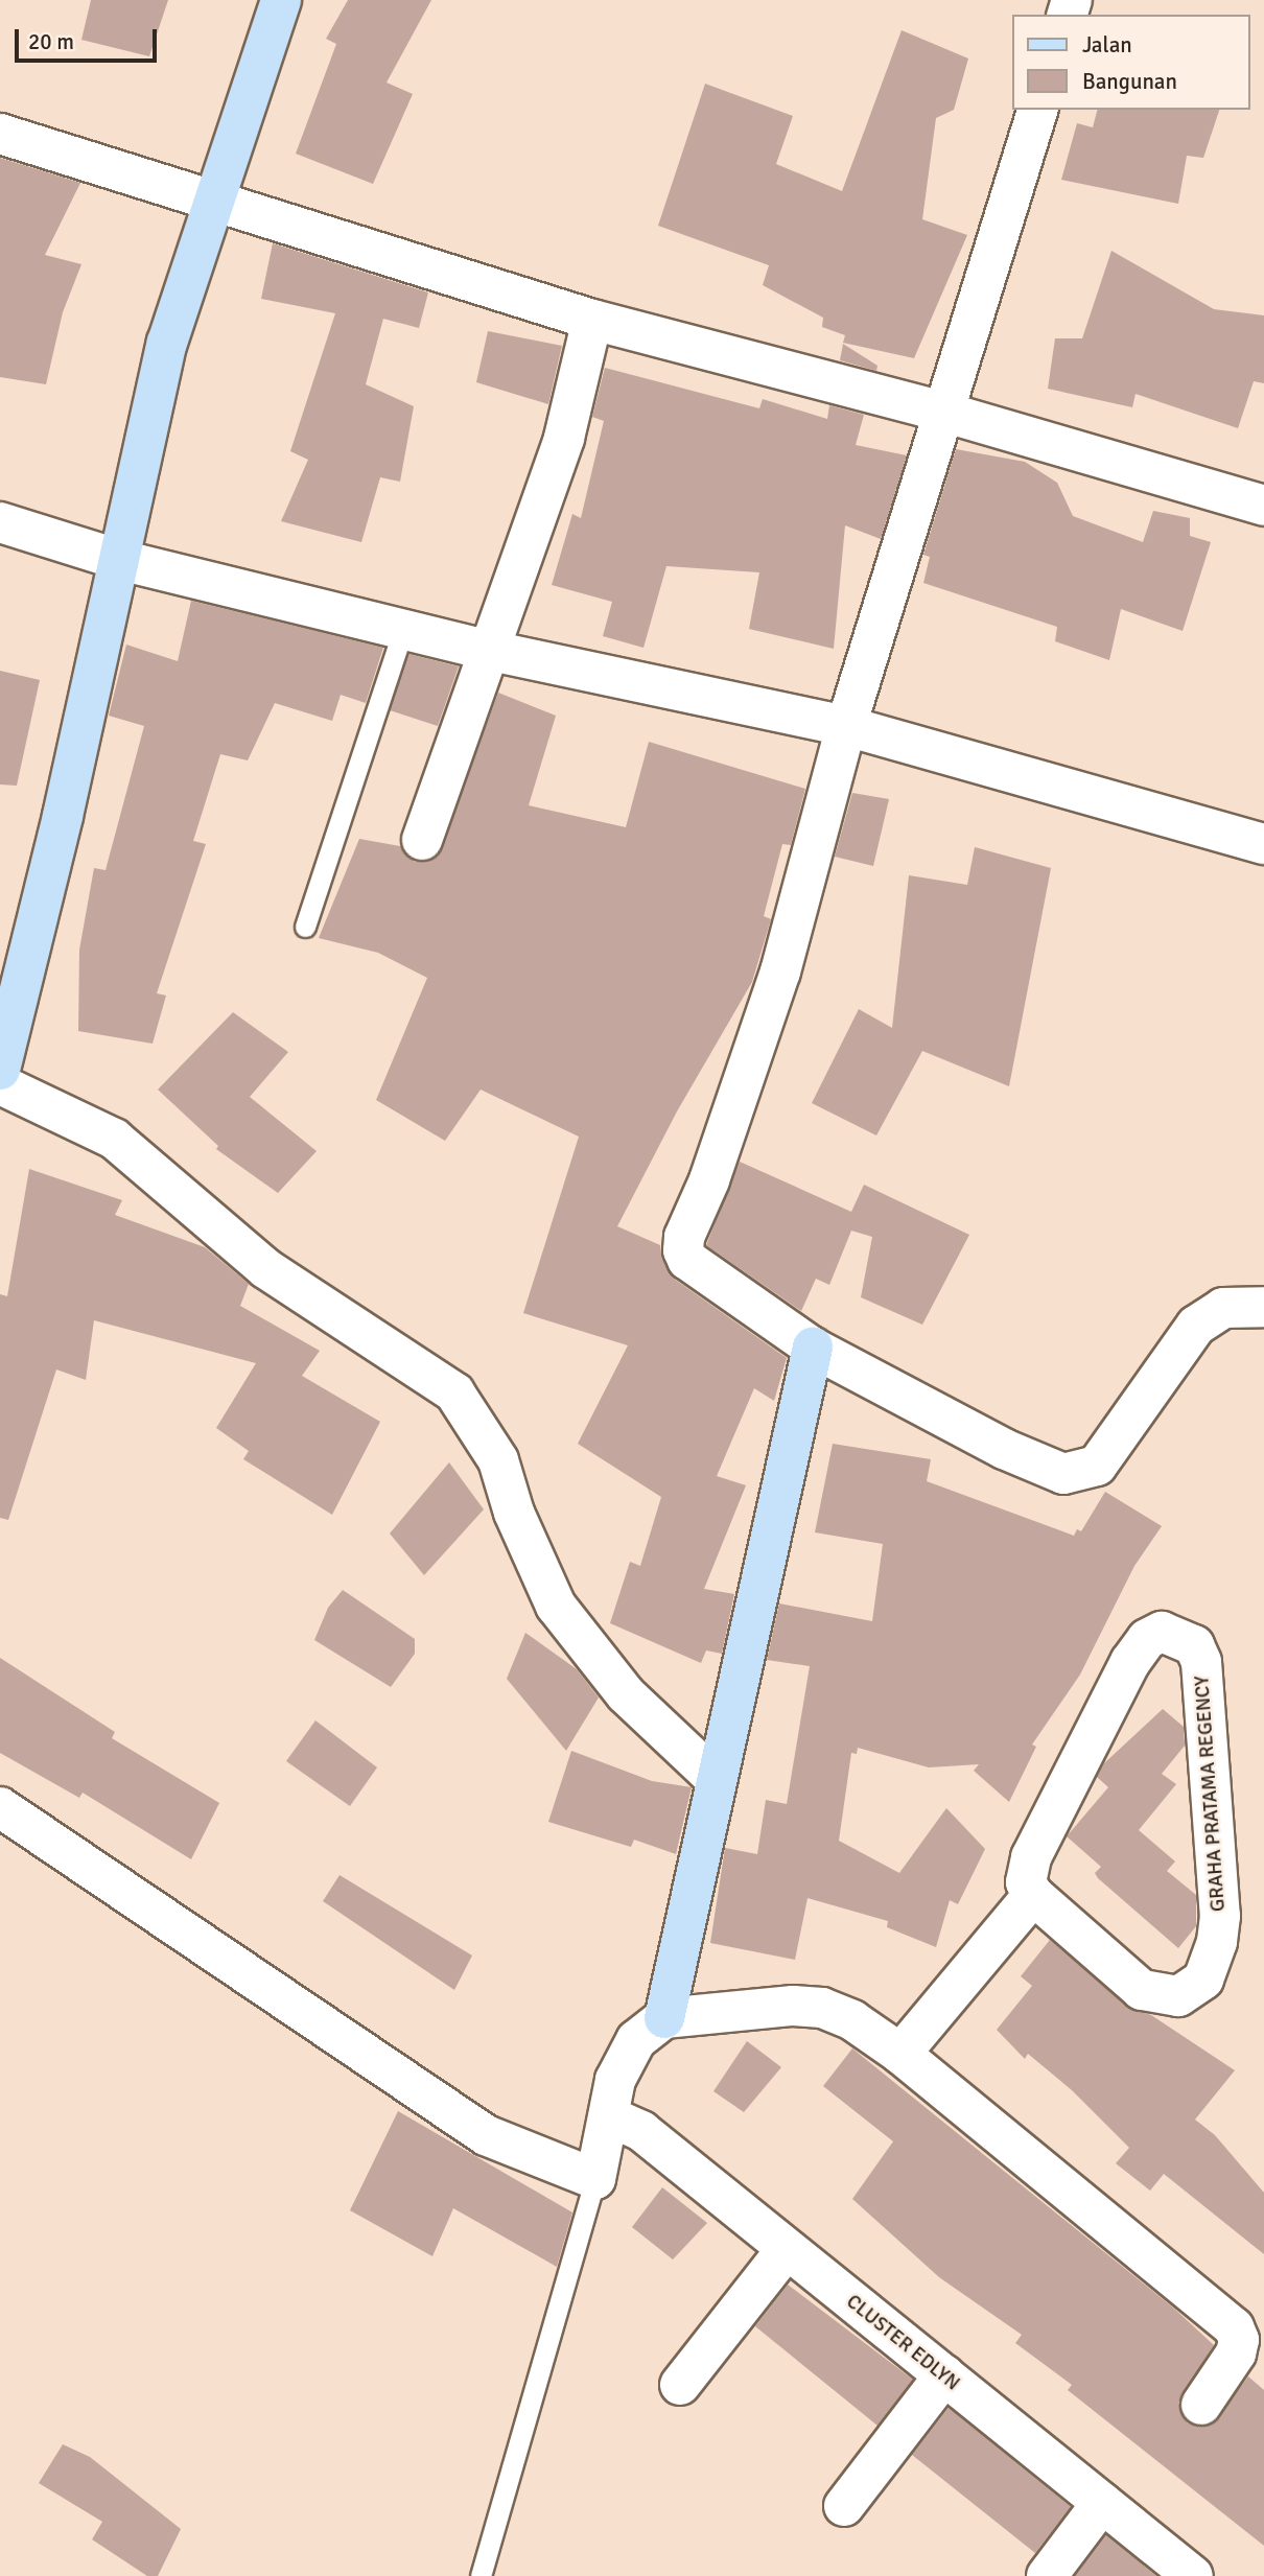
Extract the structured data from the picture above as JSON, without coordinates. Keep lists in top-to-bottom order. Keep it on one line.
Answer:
{"streets":{"street":["GRAHA PRATAMA REGENCY","CLUSTER EDLYN"]},"legend":["Jalan","Bangunan"],"scale_bar":"20 m"}
